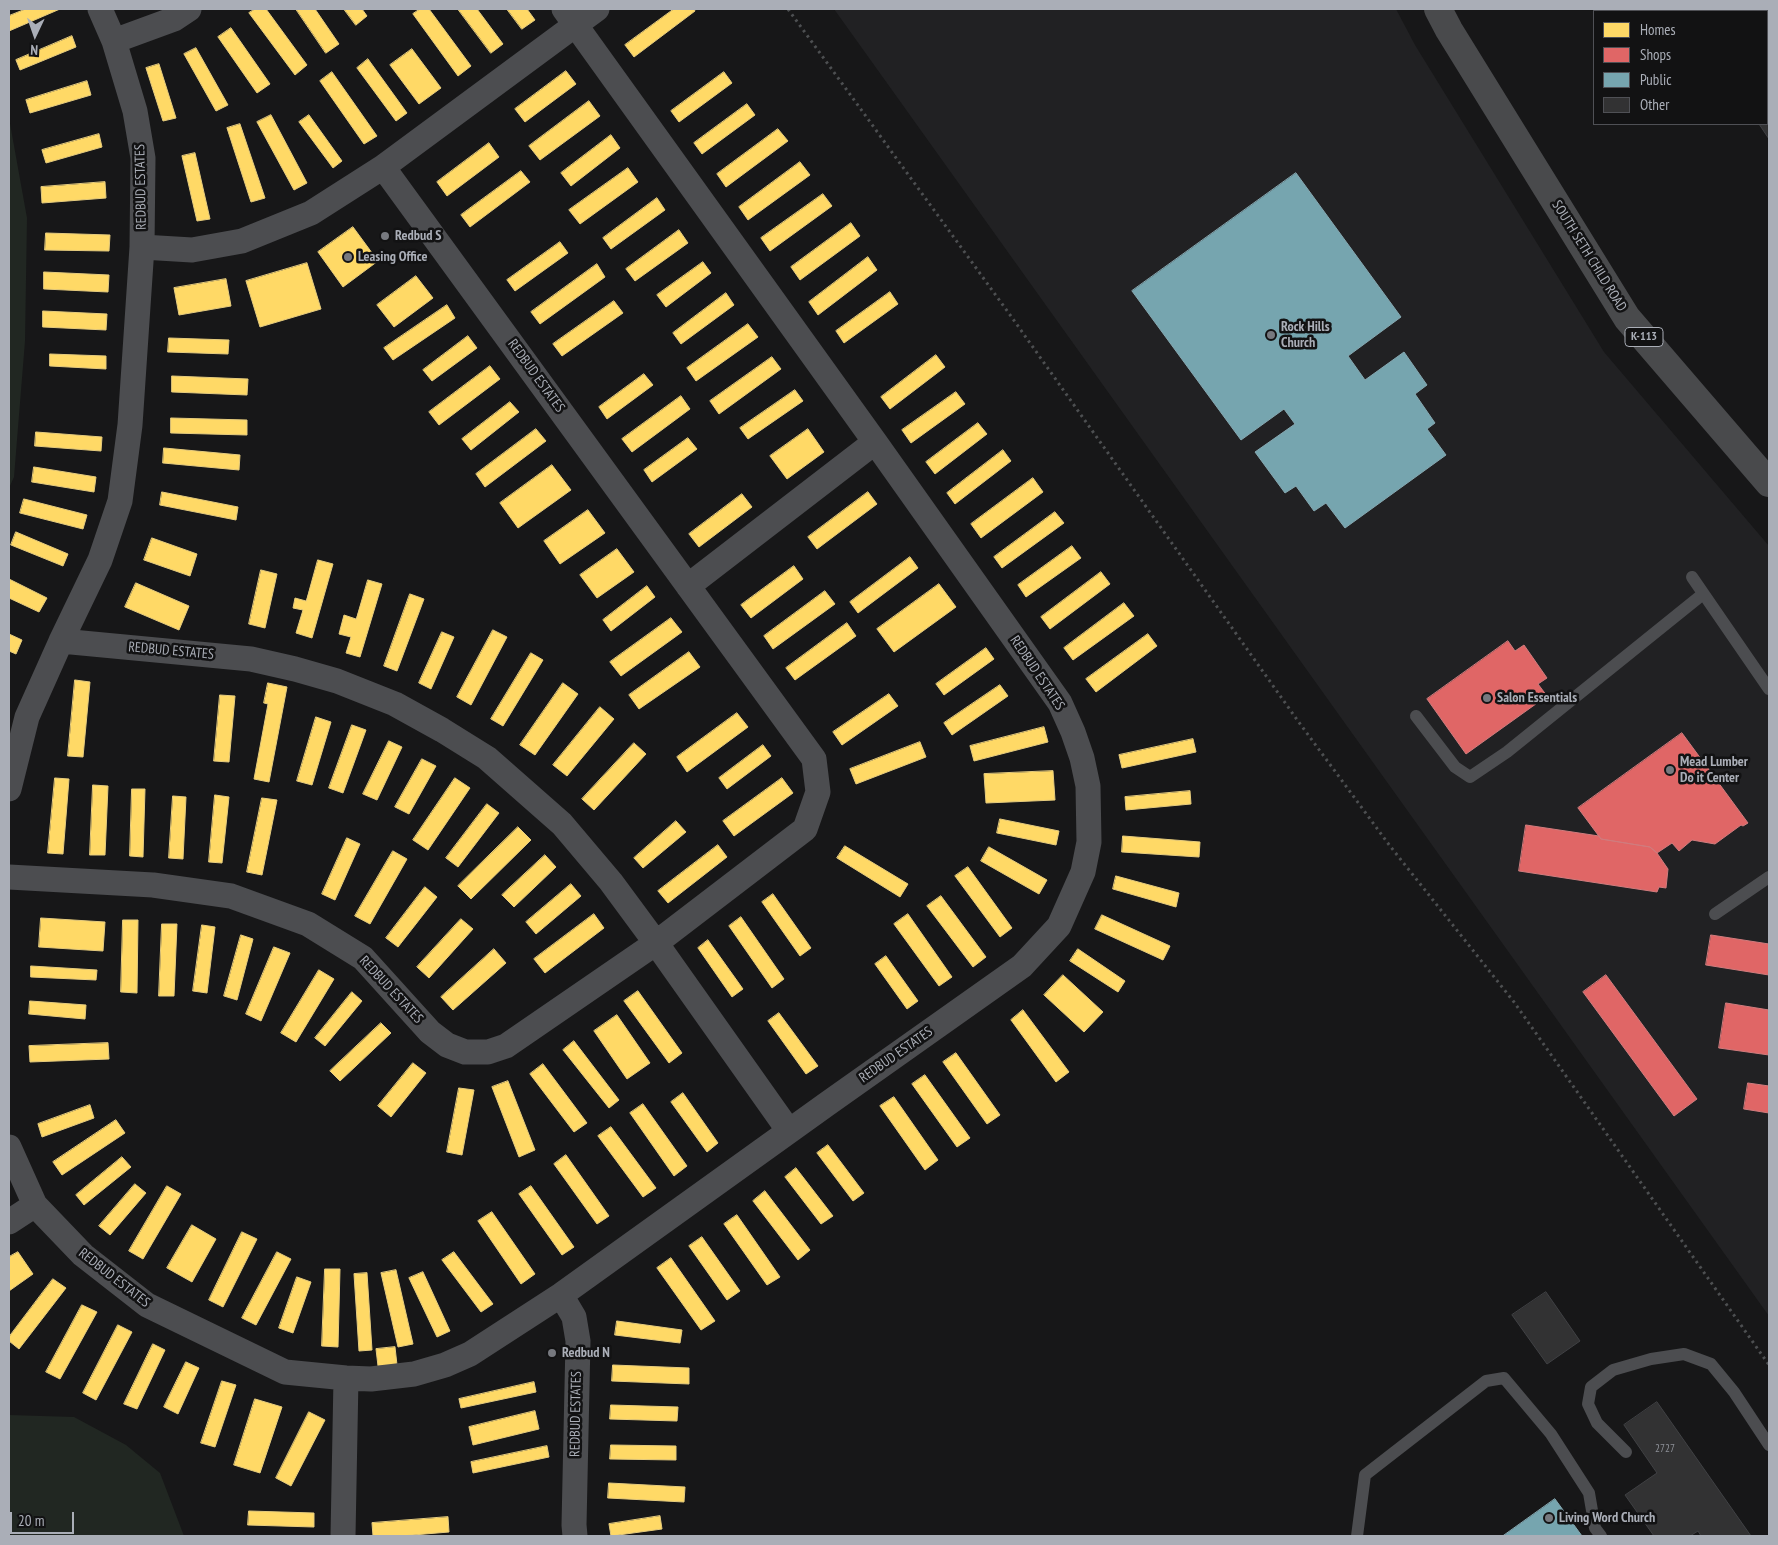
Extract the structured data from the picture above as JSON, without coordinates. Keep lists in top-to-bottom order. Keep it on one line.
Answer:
{"streets":{"main road":["SOUTH SETH CHILD ROAD","K-113"],"street":["REDBUD ESTATES"]},"places":["Redbud S","Leasing Office","Rock Hills Church","Salon Essentials","Mead Lumber Do it Center","Redbud N","Living Word Church"],"house_numbers":["2727"],"legend":["Homes","Shops","Public","Other"],"scale_bar":"20 m","north":"bottom"}
